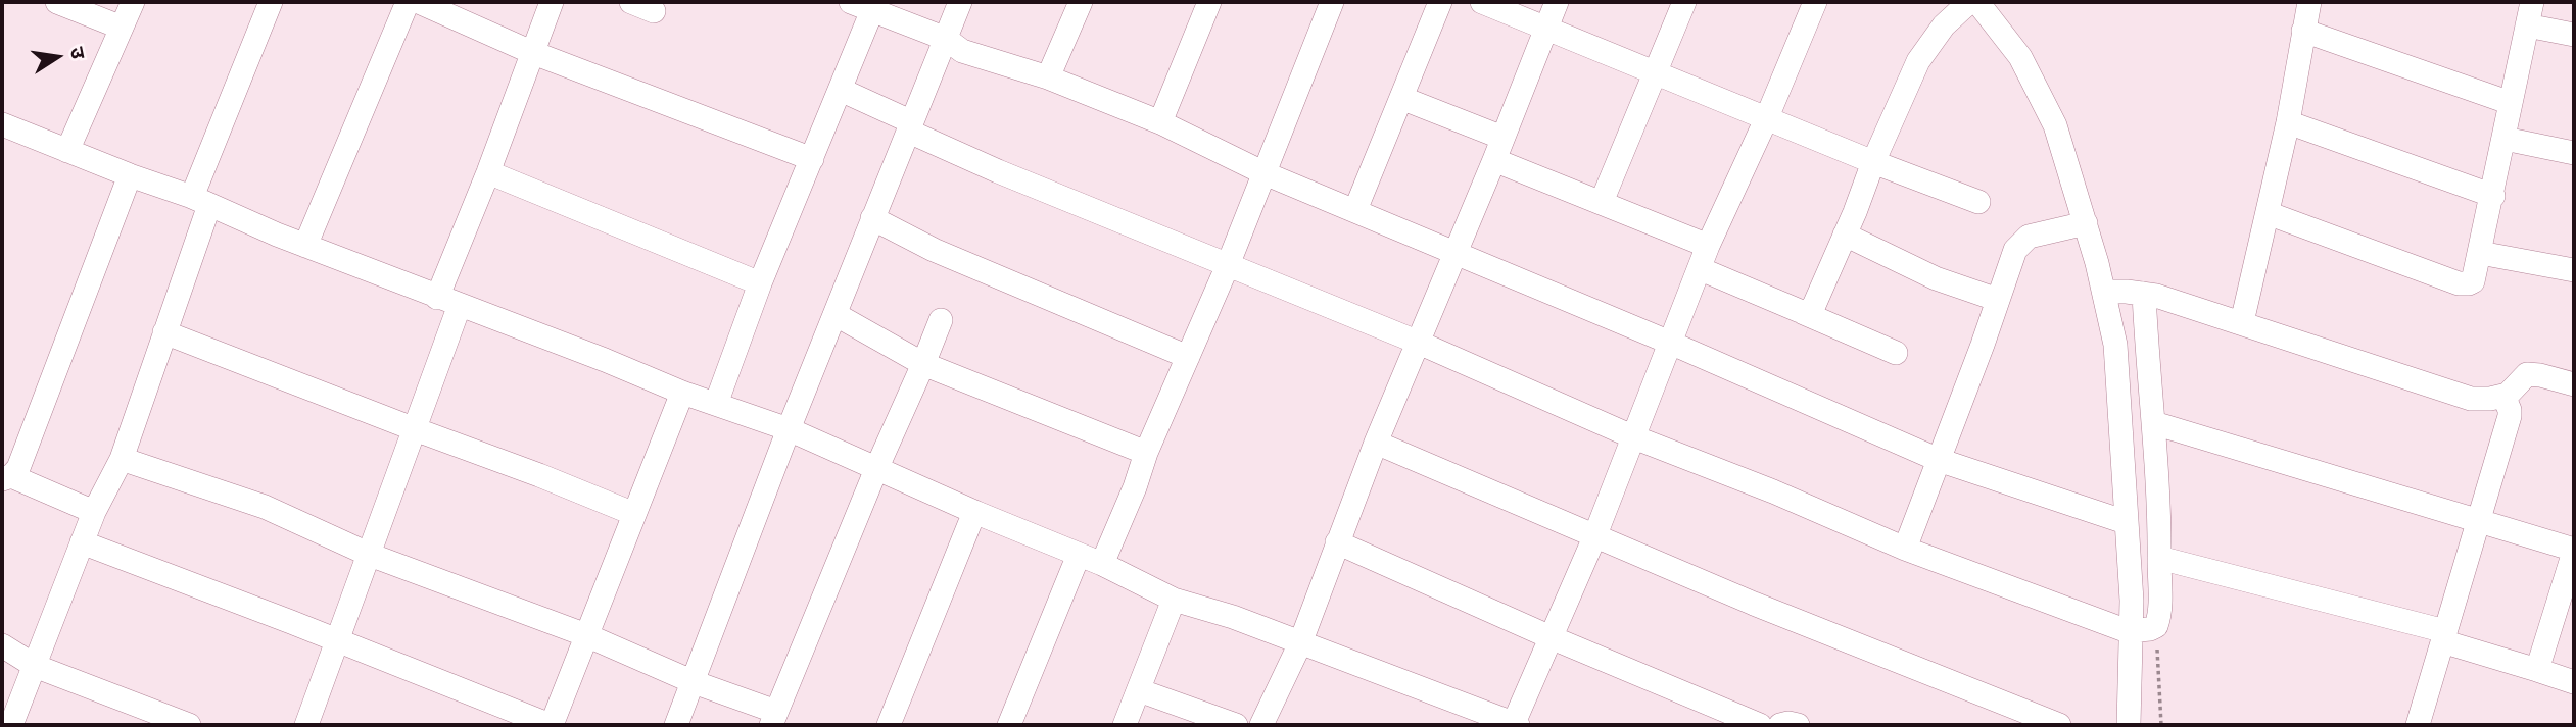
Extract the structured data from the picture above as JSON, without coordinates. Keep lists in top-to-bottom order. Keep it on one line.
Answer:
{"north":"right"}
